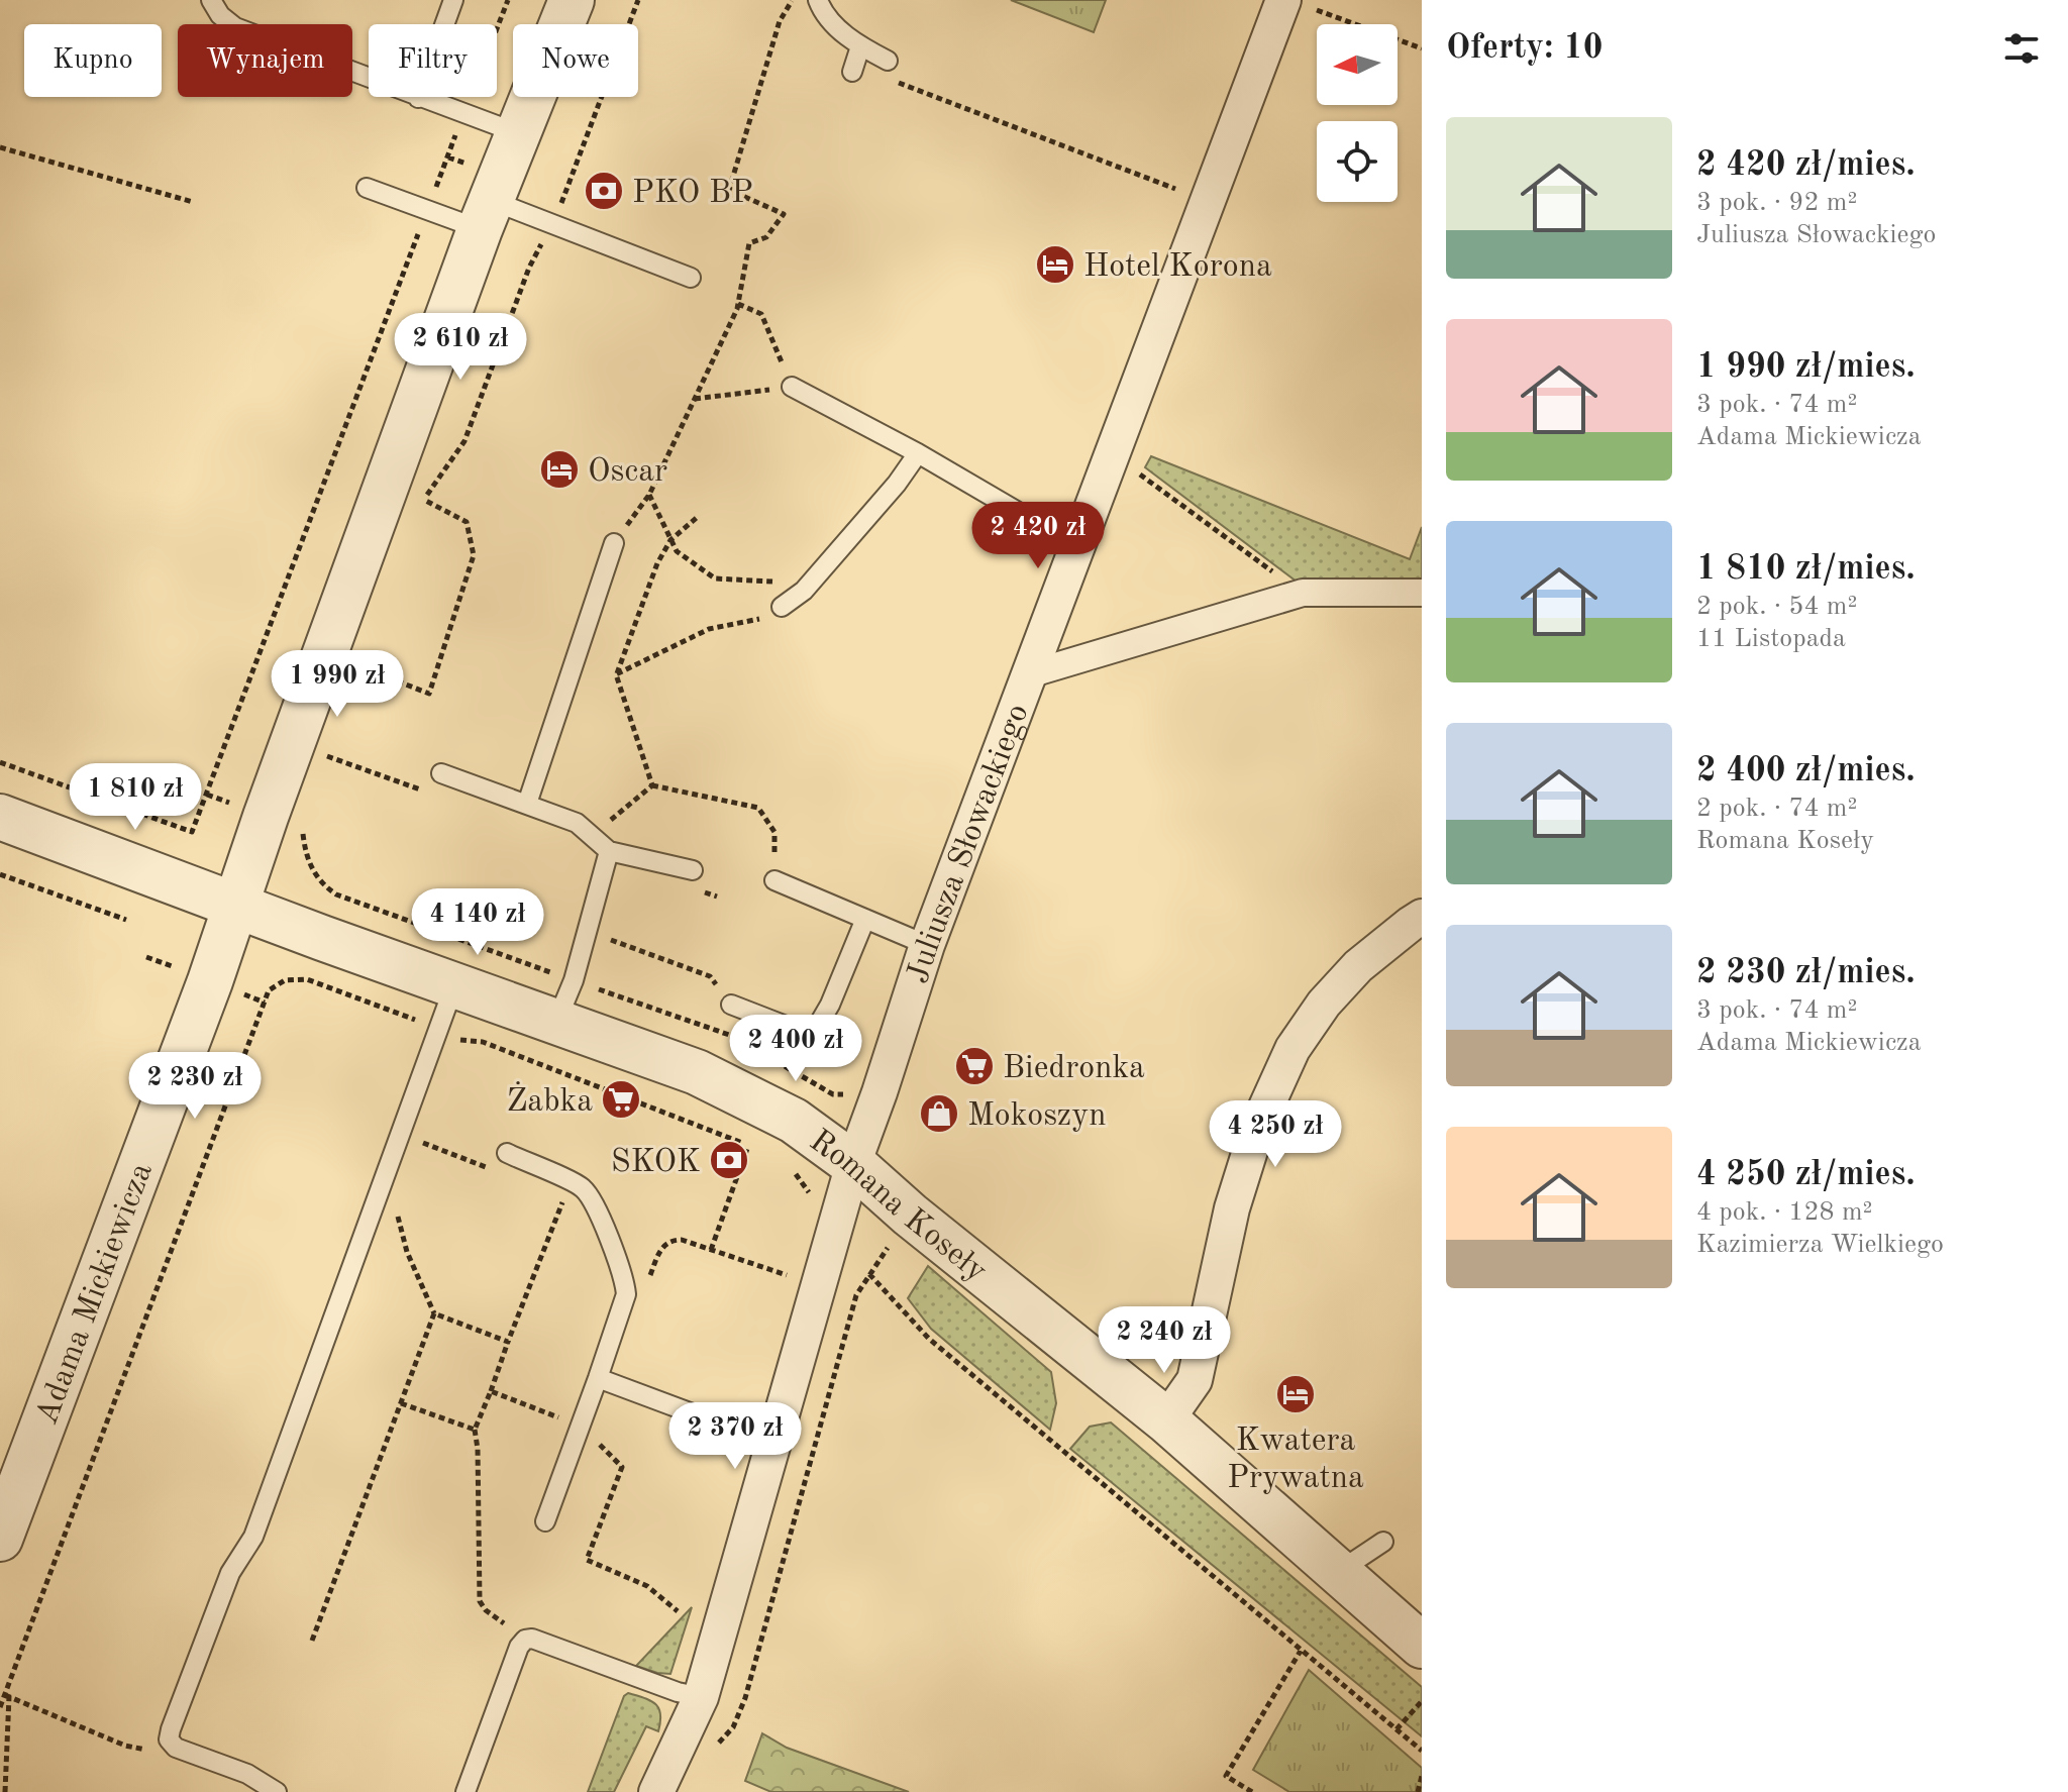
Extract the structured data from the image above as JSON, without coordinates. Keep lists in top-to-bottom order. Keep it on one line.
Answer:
{"streets":{"street":["Juliusza Słowackiego","Romana Koseły","Adama Mickiewicza"]},"crossings":[["Juliusza Słowackiego","Romana Koseły"],["Romana Koseły","Adama Mickiewicza"]],"places":{"bank":["PKO BP","SKOK"],"hotel":["Hotel Korona","Oscar","Kwatera Prywatna"],"supermarket":["Biedronka","Żabka"],"shop":["Mokoszyn"]},"north":"left","page":{"heading":"Oferty: 10","chip":["Kupno","Wynajem","Filtry","Nowe"],"list":[{"name":"2 420 zł/mies.","note":"3 pok. · 92 m² · Juliusza Słowackiego"},{"name":"1 990 zł/mies.","note":"3 pok. · 74 m² · Adama Mickiewicza"},{"name":"1 810 zł/mies.","note":"2 pok. · 54 m² · 11 Listopada"},{"name":"2 400 zł/mies.","note":"2 pok. · 74 m² · Romana Koseły"},{"name":"2 230 zł/mies.","note":"3 pok. · 74 m² · Adama Mickiewicza"},{"name":"4 250 zł/mies.","note":"4 pok. · 128 m² · Kazimierza Wielkiego"}],"price":["2 610 zł","2 420 zł","1 990 zł","1 810 zł","4 140 zł","2 400 zł","2 230 zł","4 250 zł","2 240 zł","2 370 zł"]}}
